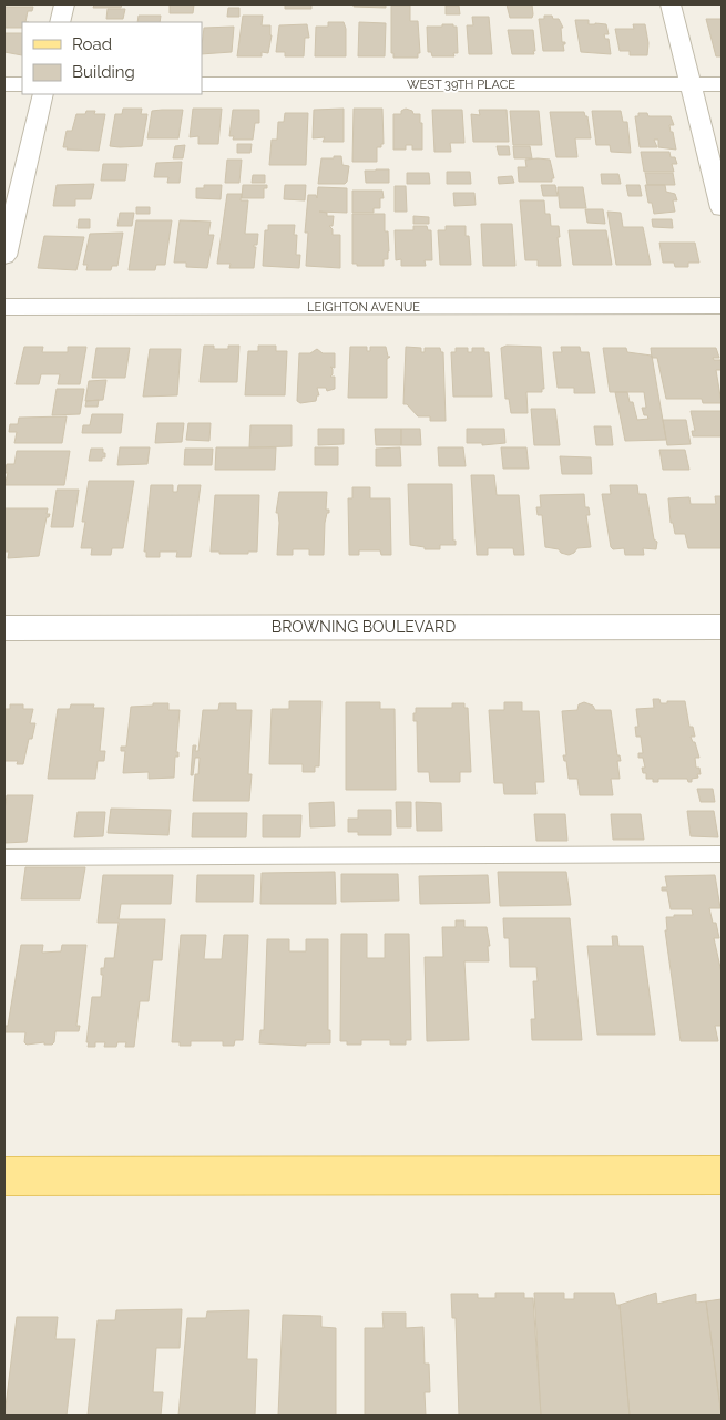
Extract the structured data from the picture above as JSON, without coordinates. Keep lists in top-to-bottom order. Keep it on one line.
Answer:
{"streets":{"street":["WEST 39TH PLACE","LEIGHTON AVENUE","BROWNING BOULEVARD"]},"legend":["Road","Building"]}
